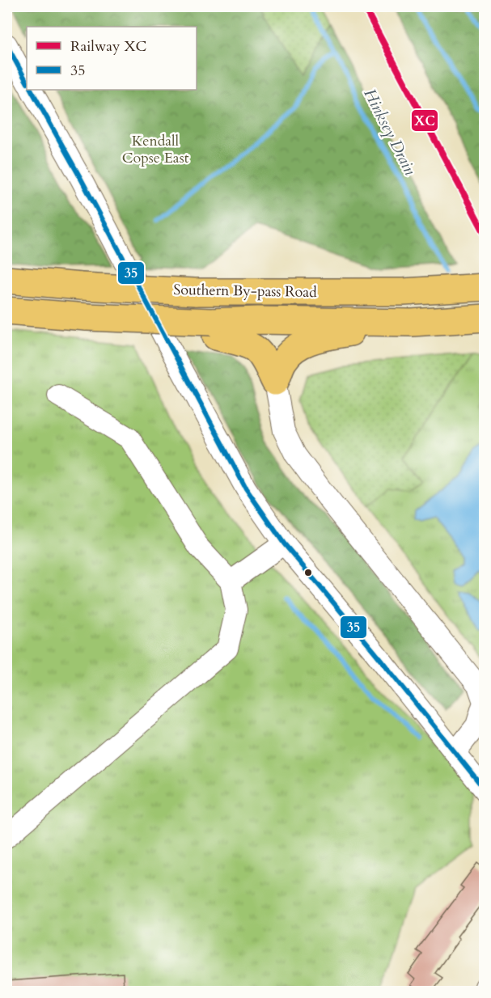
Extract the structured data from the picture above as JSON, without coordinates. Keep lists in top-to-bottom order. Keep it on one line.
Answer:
{"streets":{"highway":["Southern By-pass Road"]},"water":["Hinksey Drain"],"parks":["Kendall Copse East"],"lines":["rail line XC","transit line 35"],"legend":["Railway XC","35"]}
